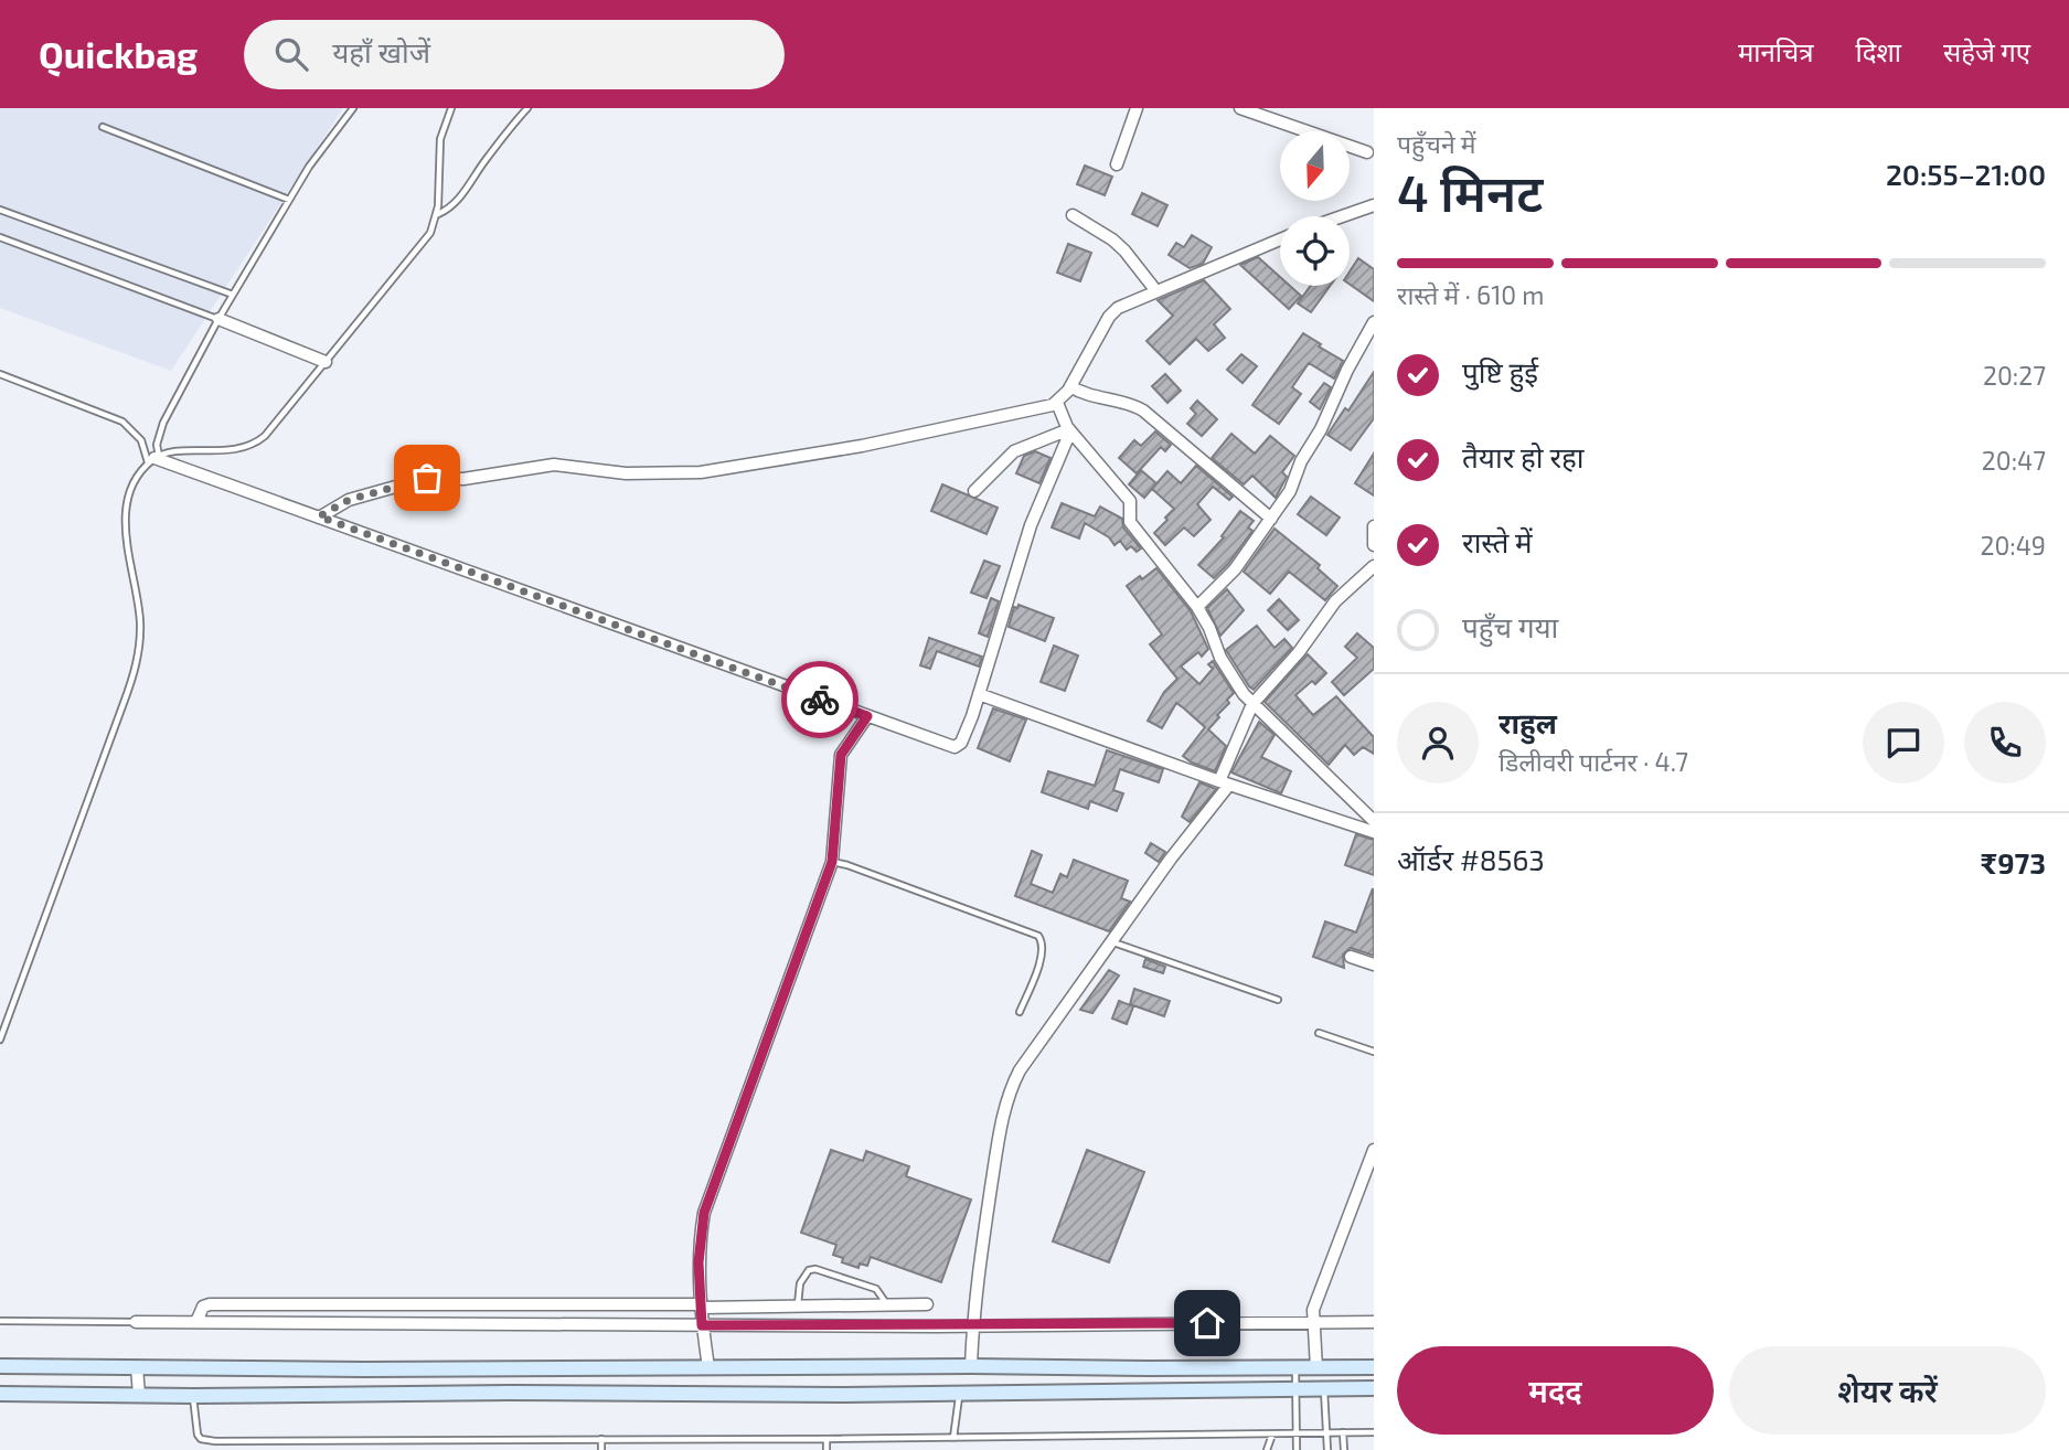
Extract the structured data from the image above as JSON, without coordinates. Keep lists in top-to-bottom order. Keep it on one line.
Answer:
{"north":"bottom","page":{"header":"Quickbag","search":"यहाँ खोजें","nav":["मानचित्र","दिशा","सहेजे गए"],"heading":["4 मिनट","पहुँचने में","20:55–21:00"],"panel":["राहुल","डिलीवरी पार्टनर · 4.7","ऑर्डर #8563","₹973"],"bar":"रास्ते में · 610 m","list":[["पुष्टि हुई","20:27"],["तैयार हो रहा","20:47"],["रास्ते में","20:49"],"पहुँच गया"],"buttons":["मदद","शेयर करें"]}}
